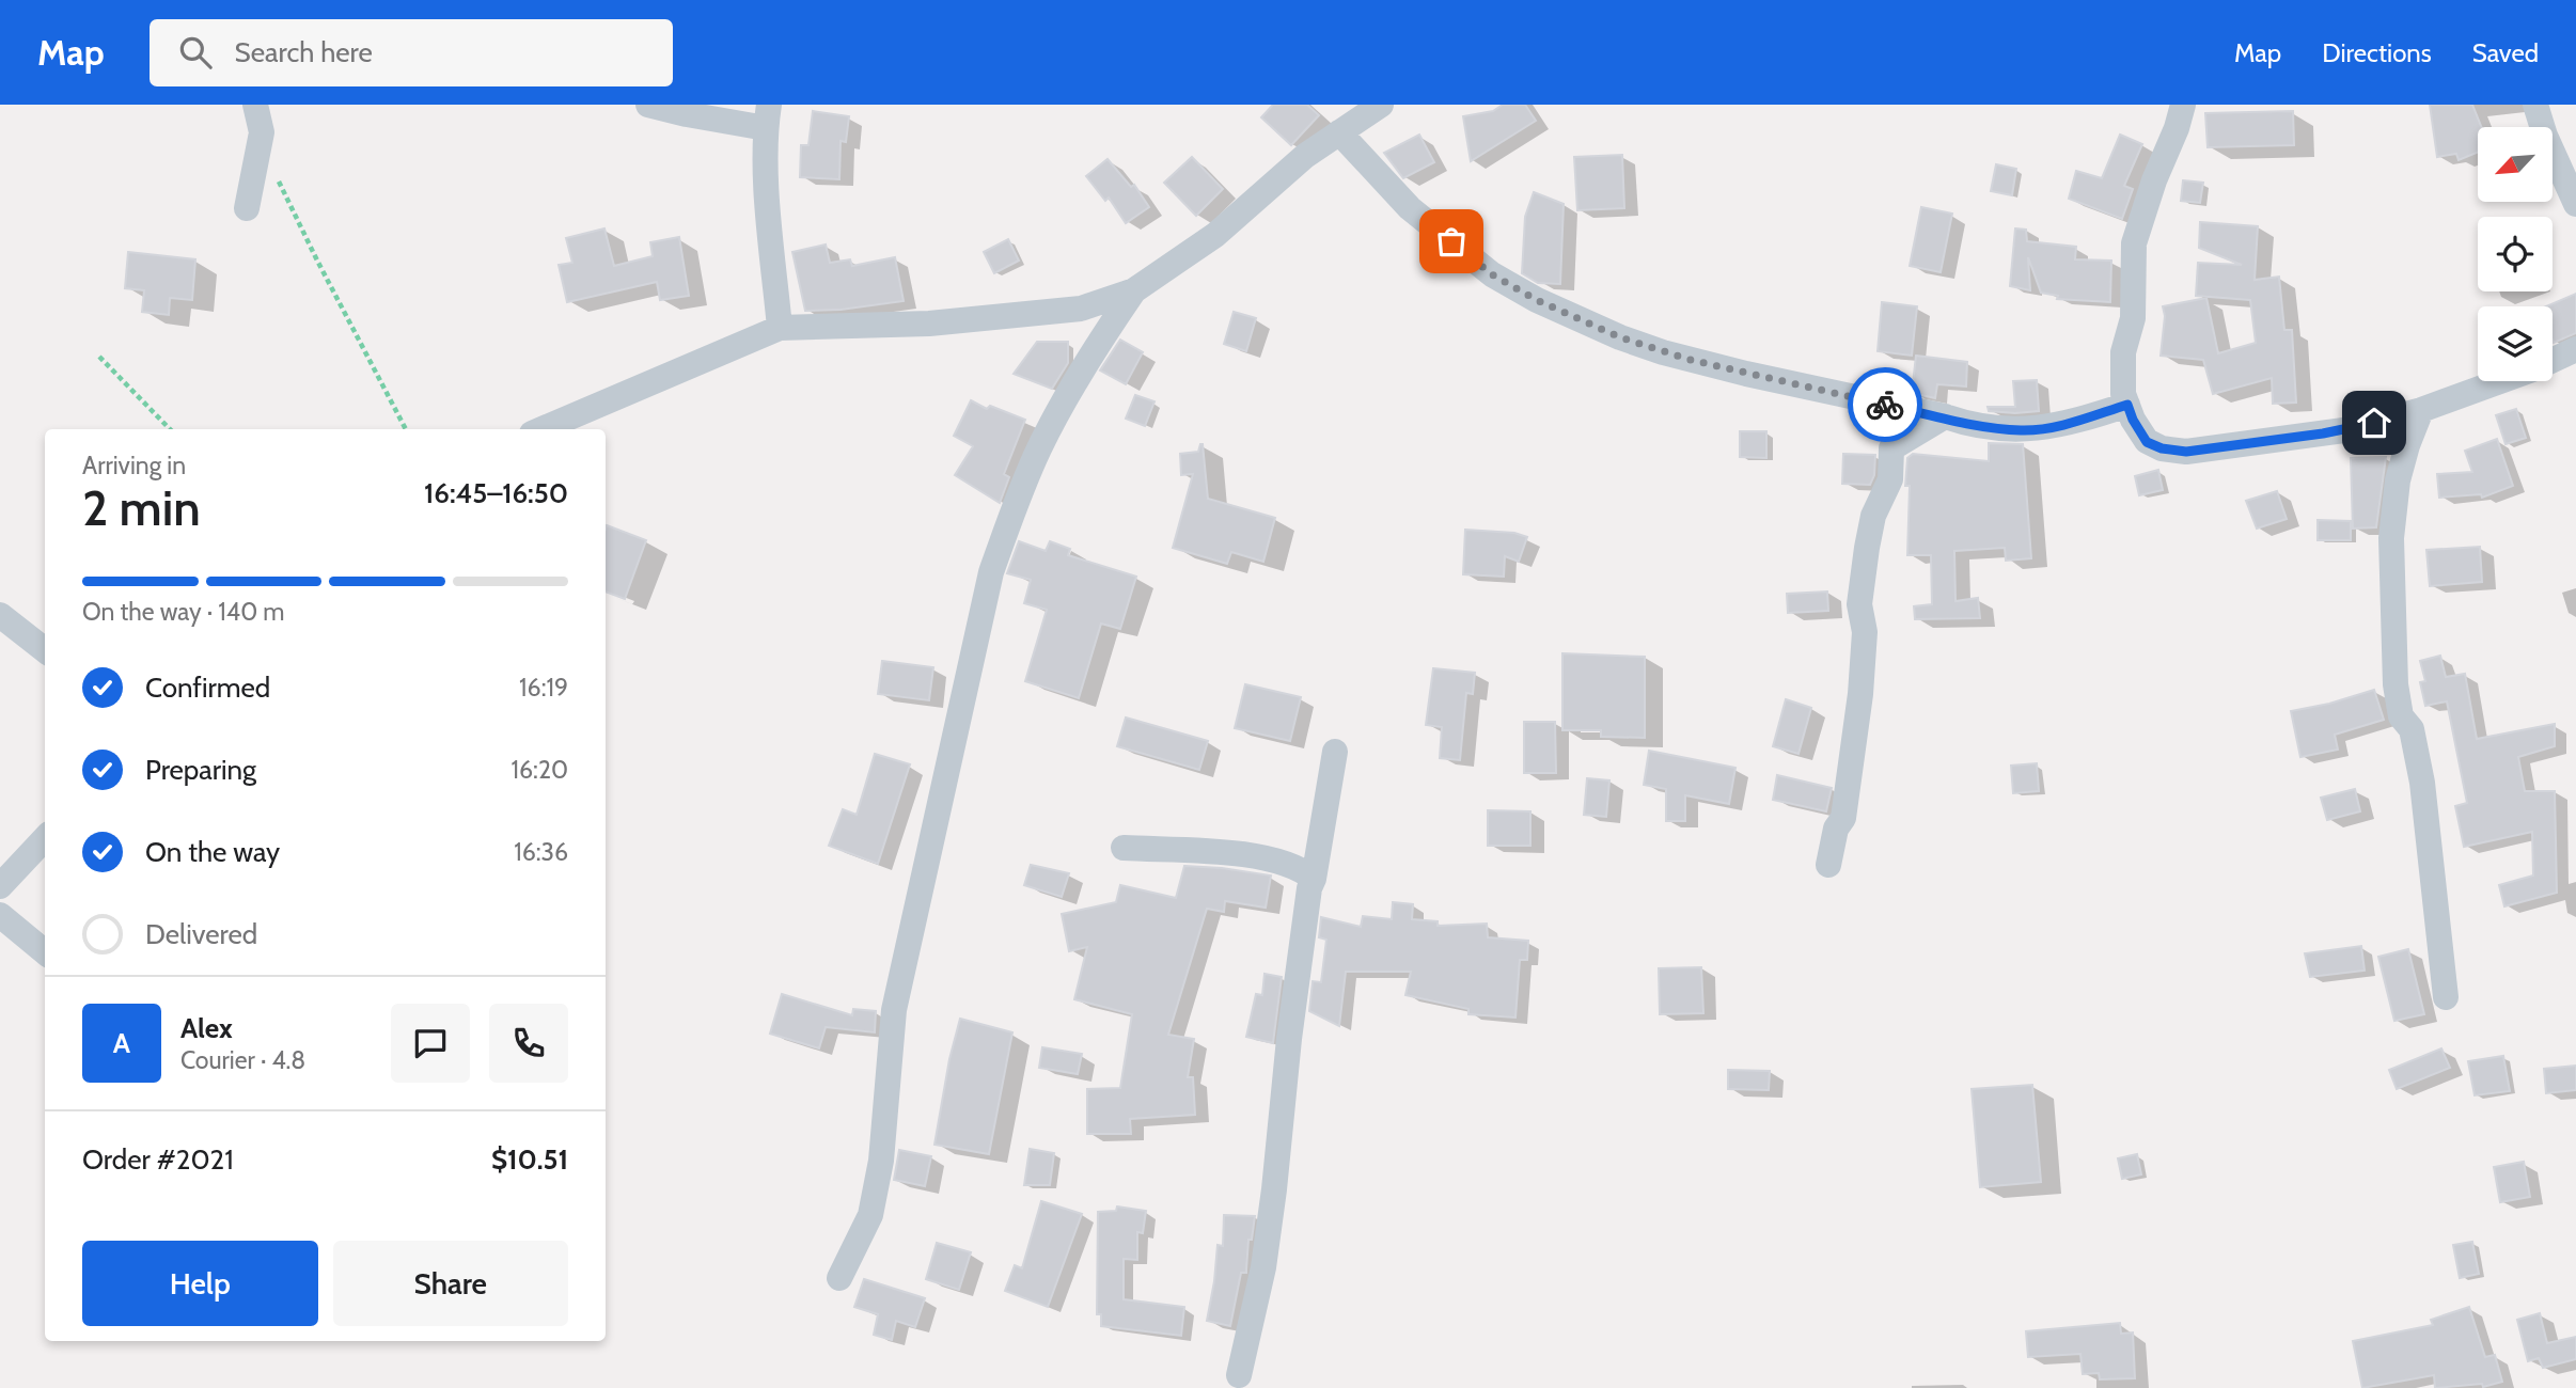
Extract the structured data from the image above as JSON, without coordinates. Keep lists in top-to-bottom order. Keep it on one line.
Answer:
{"north":"bottom left","page":{"header":"Map","search":"Search here","nav":["Map","Directions","Saved"],"heading":["2 min","Arriving in","16:45–16:50"],"panel":["Alex","Courier · 4.8","Order #2021","$10.51"],"bar":"On the way · 140 m","list":[["Confirmed","16:19"],["Preparing","16:20"],["On the way","16:36"],"Delivered"],"round":"A","buttons":["Help","Share"]}}
